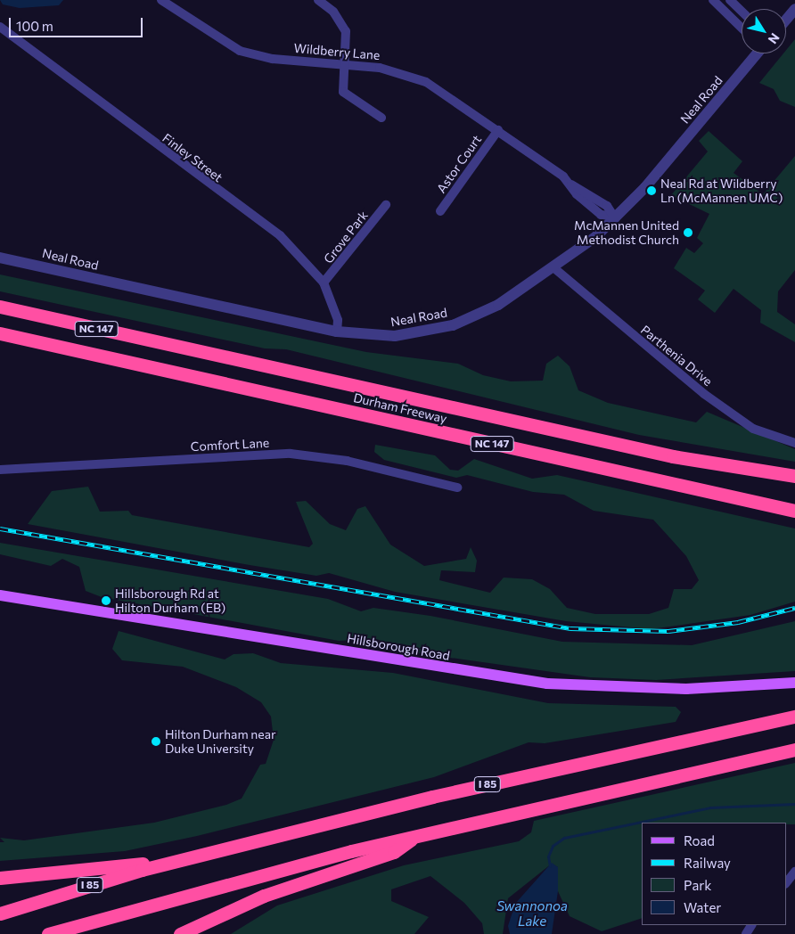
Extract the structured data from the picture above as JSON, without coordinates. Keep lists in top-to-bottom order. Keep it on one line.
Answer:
{"streets":{"highway":["NC 147","Durham Freeway","I 85"],"main road":["Hillsborough Road"],"street":["Wildberry Lane","Neal Road","Finley Street","Astor Court","Grove Park","Parthenia Drive","Comfort Lane"]},"crossings":[["Wildberry Lane","Neal Road"],["Wildberry Lane","Astor Court"],["Neal Road","Finley Street"],["Neal Road","Parthenia Drive"],["Finley Street","Grove Park"]],"water":["Swannonoa Lake"],"places":["Neal Rd at Wildberry Ln (McMannen UMC)","McMannen United Methodist Church","Hillsborough Rd at Hilton Durham (EB)","Hilton Durham near Duke University"],"legend":["Road","Railway","Park","Water"],"scale_bar":"100 m","north":"bottom right"}
